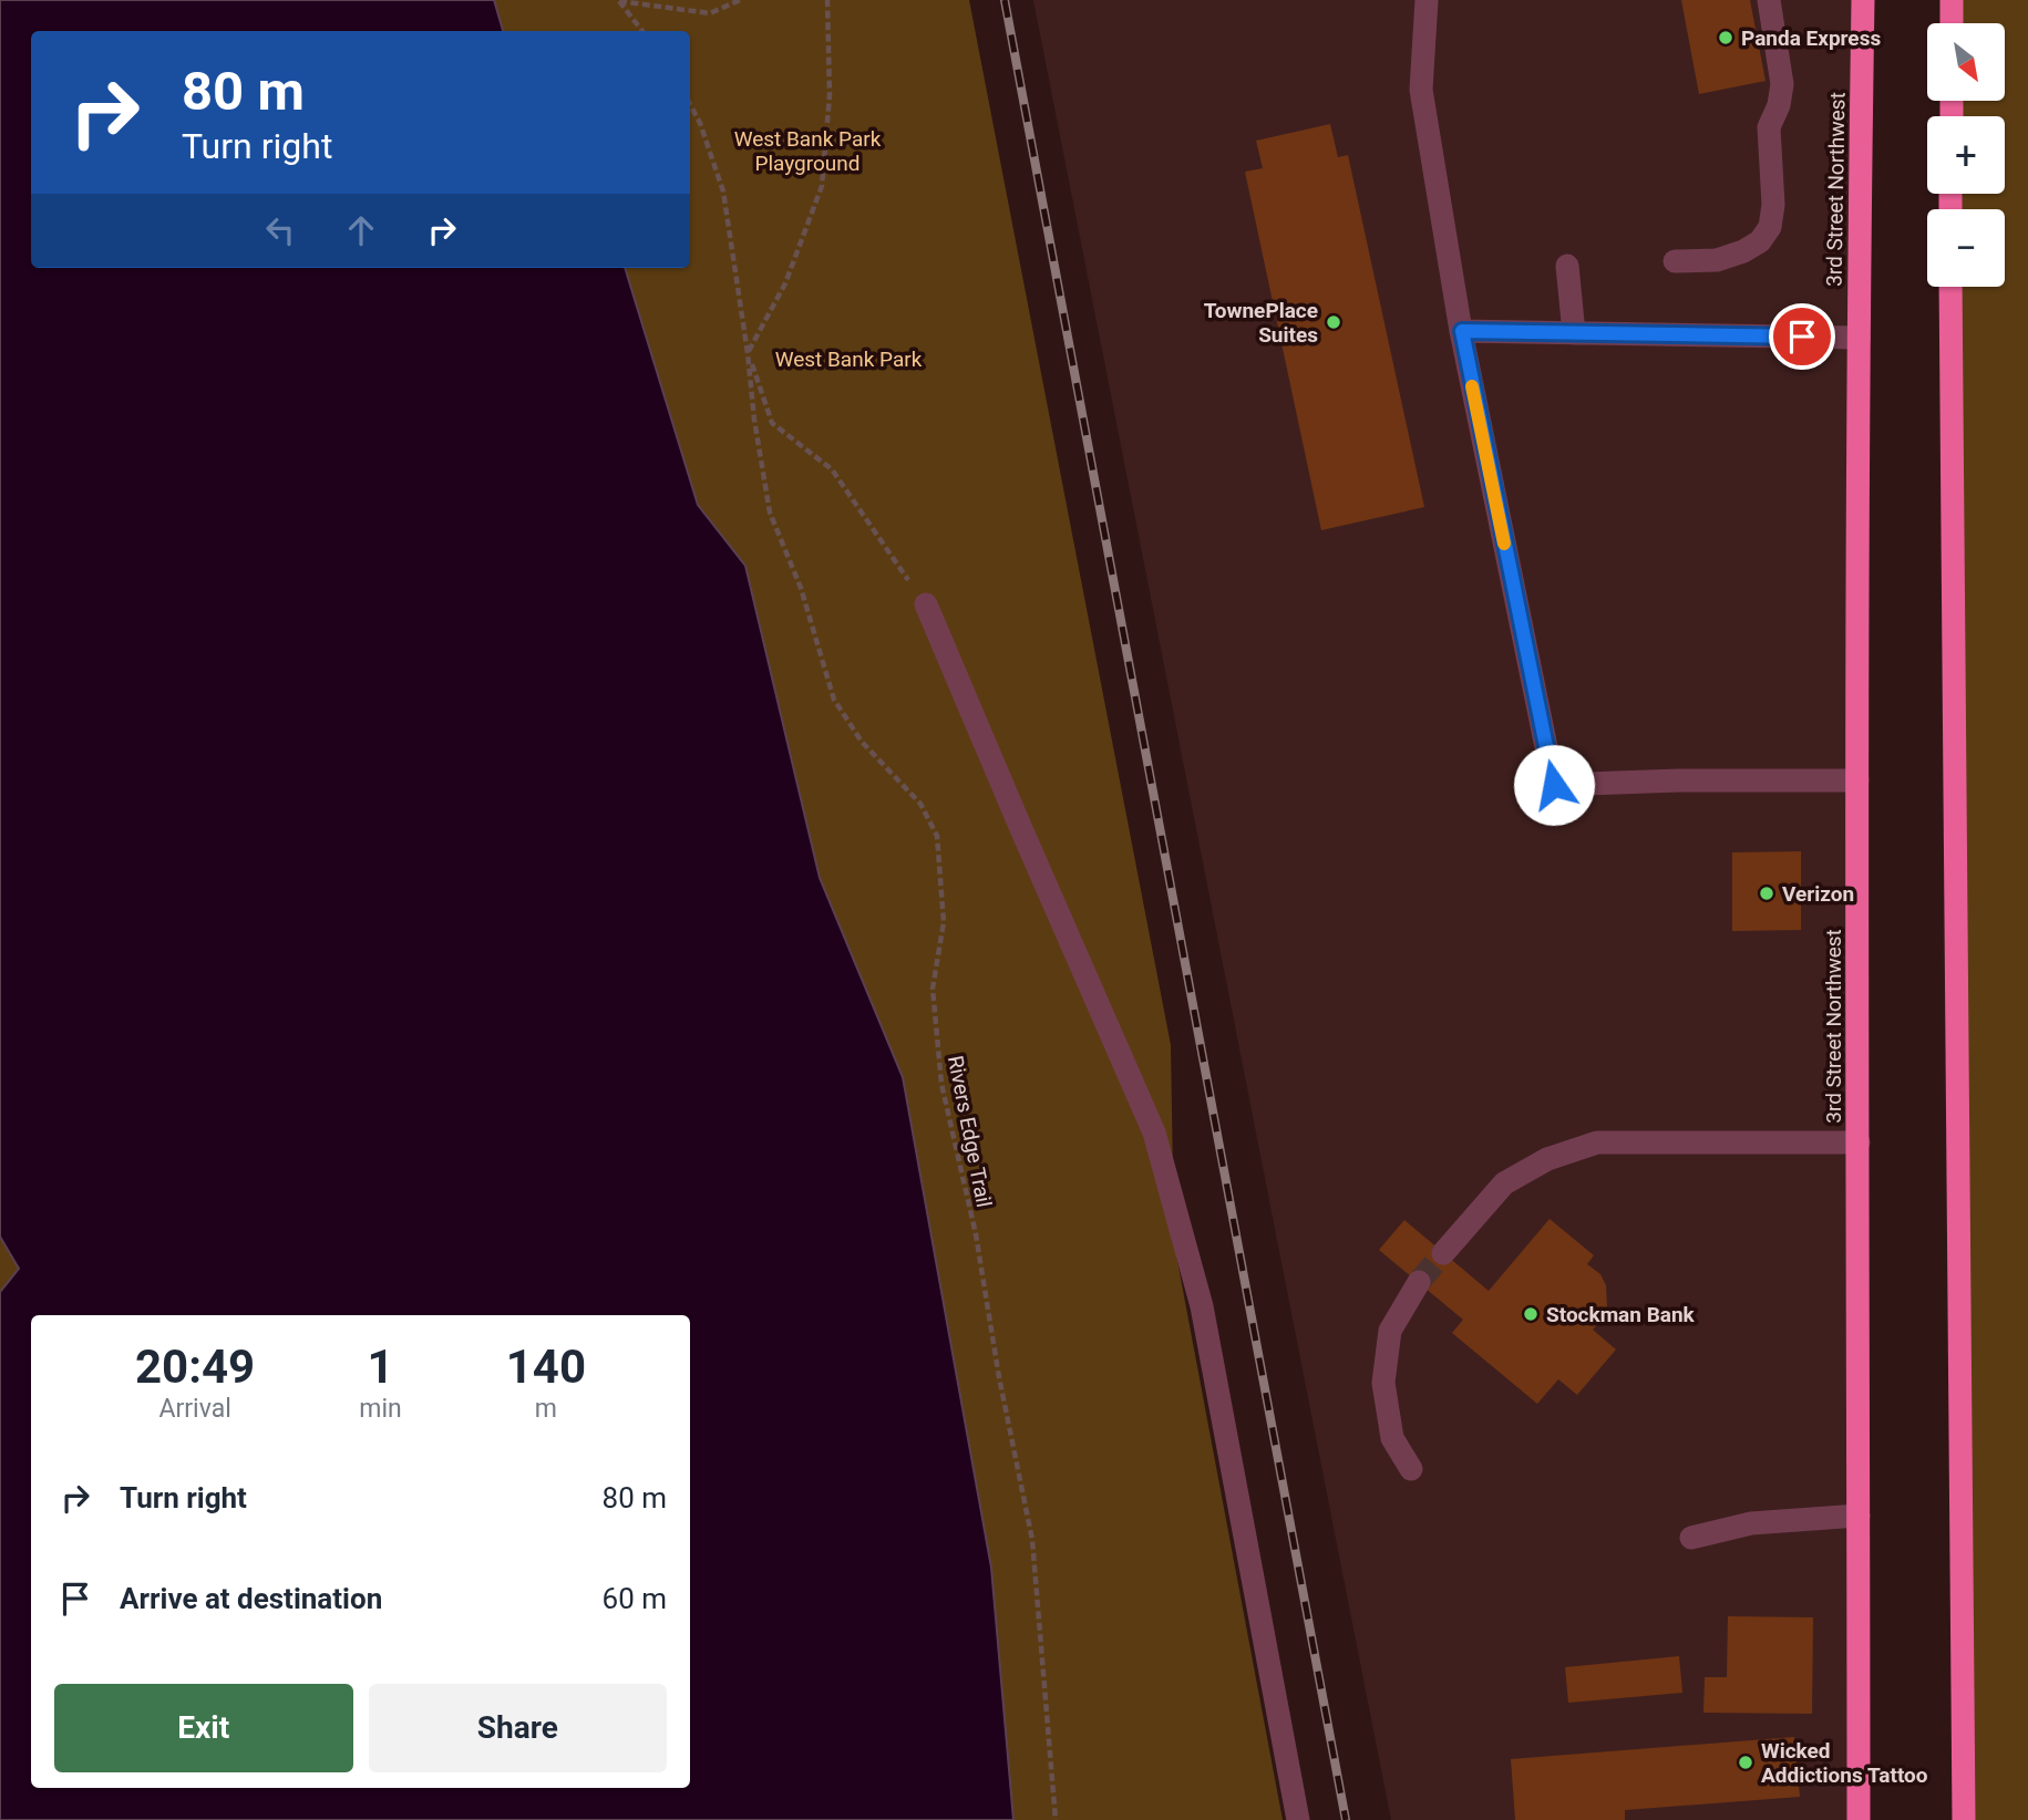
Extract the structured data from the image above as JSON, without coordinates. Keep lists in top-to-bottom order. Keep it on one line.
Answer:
{"streets":{"highway":["3rd Street Northwest"],"path":["Rivers Edge Trail"]},"parks":["West Bank Park Playground","West Bank Park"],"places":["Panda Express","TownePlace Suites","Verizon","Stockman Bank","Wicked Addictions Tattoo"],"north":"bottom right","page":{"map_buttons":["+","−"],"turn":["80 m","Turn right"],"eta":["20:49","Arrival","1","min","140","m"],"list":[{"name":"Turn right","value":"80 m"},{"name":"Arrive at destination","value":"60 m"}],"buttons":["Exit","Share"]}}
